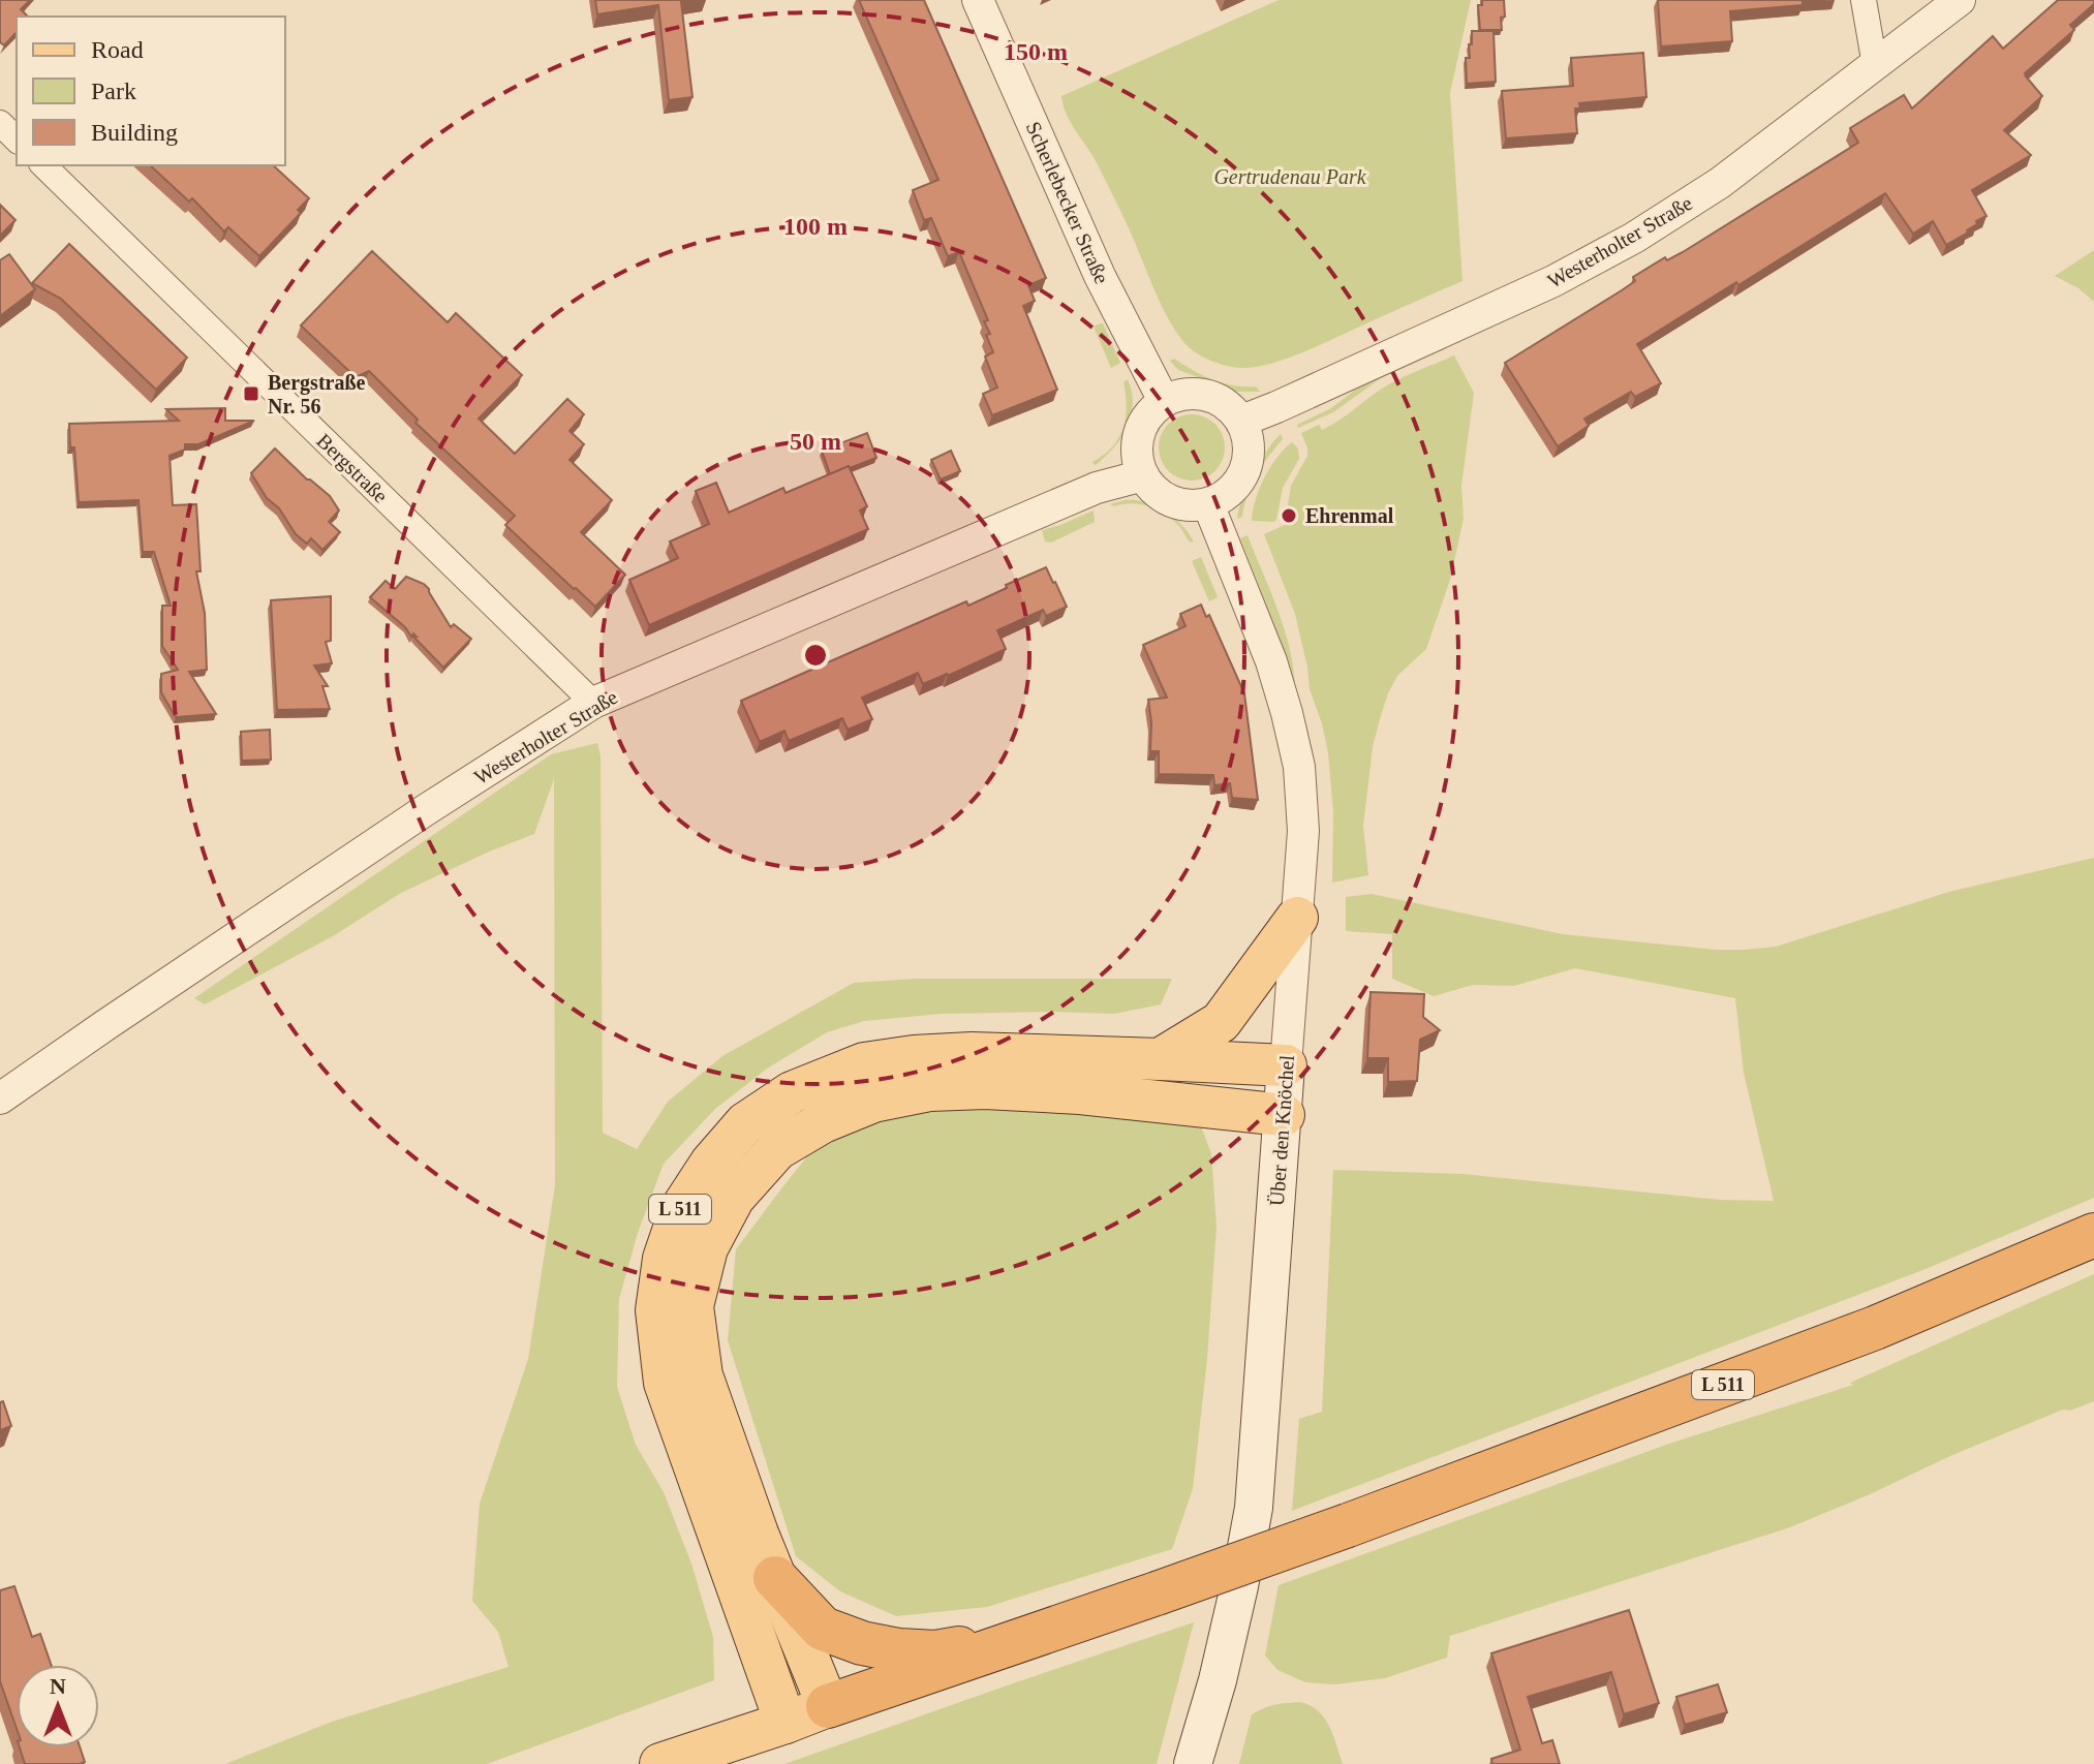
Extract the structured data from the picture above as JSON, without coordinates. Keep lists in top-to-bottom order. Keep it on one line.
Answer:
{"streets":{"highway":["L 511"],"main road":["Über den Knöchel"],"street":["Scherlebecker Straße","Westerholter Straße","Bergstraße"]},"crossings":[["Scherlebecker Straße","Westerholter Straße"],["Scherlebecker Straße","Über den Knöchel"],["Westerholter Straße","Bergstraße"],["Westerholter Straße","Über den Knöchel"],["Über den Knöchel","L 511"]],"parks":["Gertrudenau Park"],"places":{"transit":["Bergstraße Nr. 56"],"other":["Ehrenmal"]},"legend":["Road","Park","Building"],"north":"top","rings":["150 m","100 m","50 m"]}
